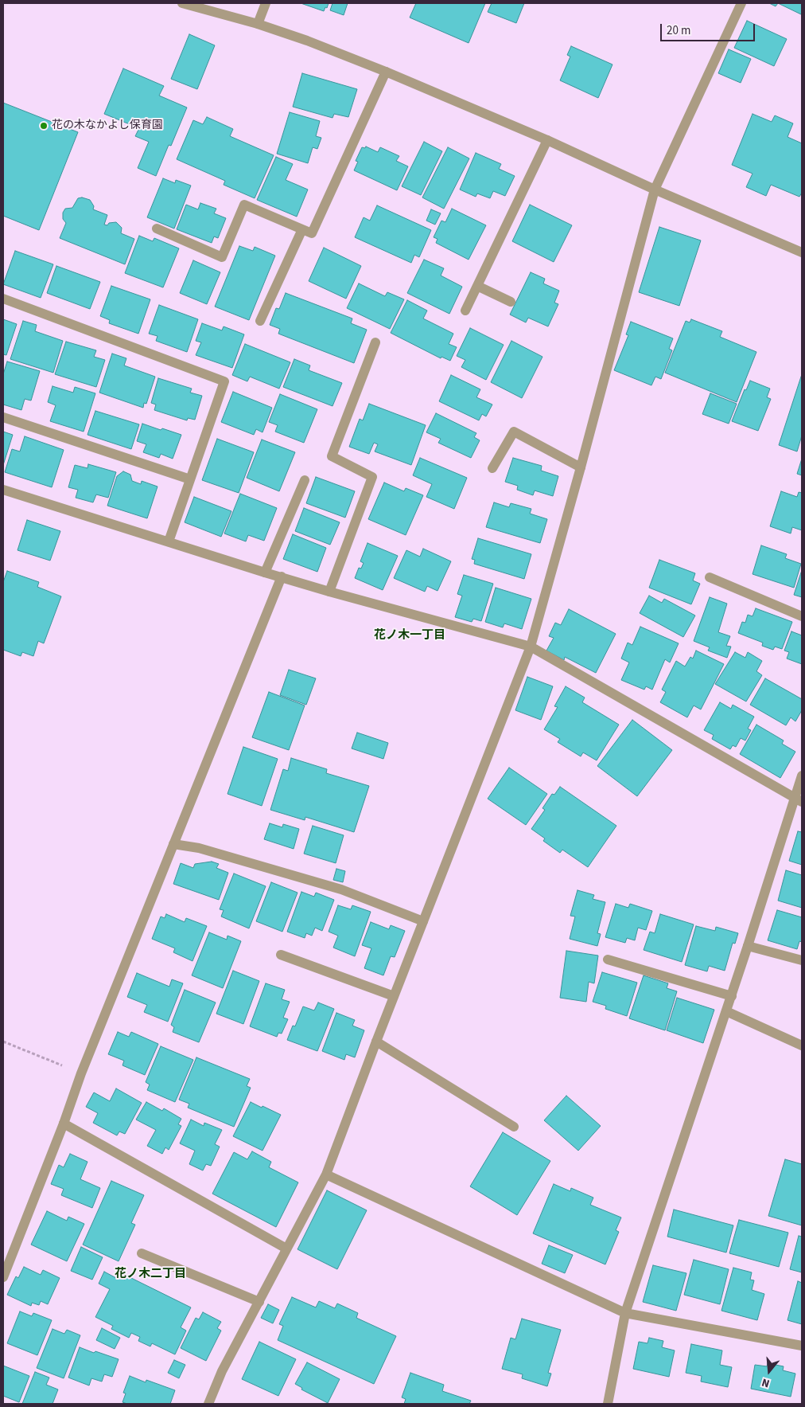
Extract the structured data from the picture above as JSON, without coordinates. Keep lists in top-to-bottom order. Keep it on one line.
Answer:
{"districts":["花ノ木一丁目","花ノ木二丁目"],"places":["花の木なかよし保育園"],"scale_bar":"20 m","north":"bottom"}
